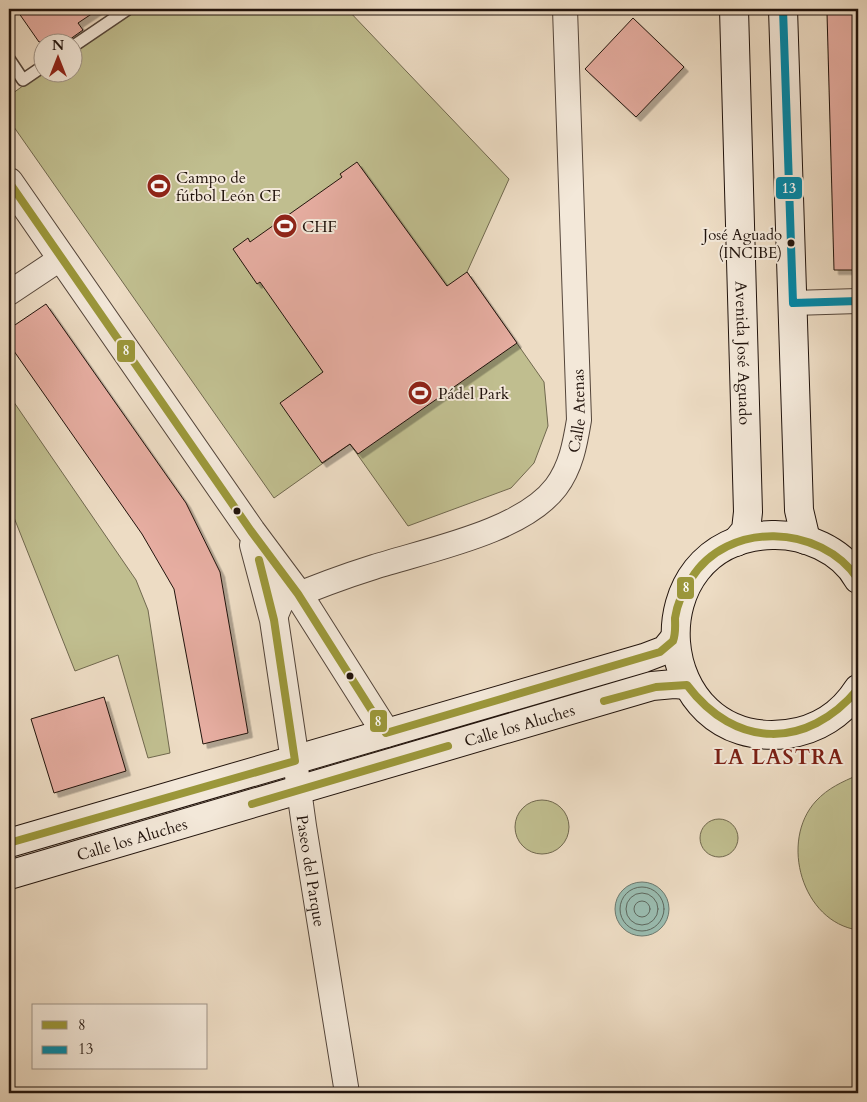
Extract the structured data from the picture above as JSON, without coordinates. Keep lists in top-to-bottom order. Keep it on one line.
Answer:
{"streets":{"main road":["Avenida José Aguado","Calle los Aluches","Paseo del Parque"],"street":["Calle Atenas"]},"crossings":[["Calle Atenas","Paseo del Parque"],["Calle los Aluches","Paseo del Parque"]],"districts":["LA LASTRA"],"places":{"sports":["Campo de fútbol León CF","CHF","Pádel Park"],"other":["José Aguado (INCIBE)"]},"lines":["transit line 13","transit line 8"],"legend":["8","13"],"north":"top"}
